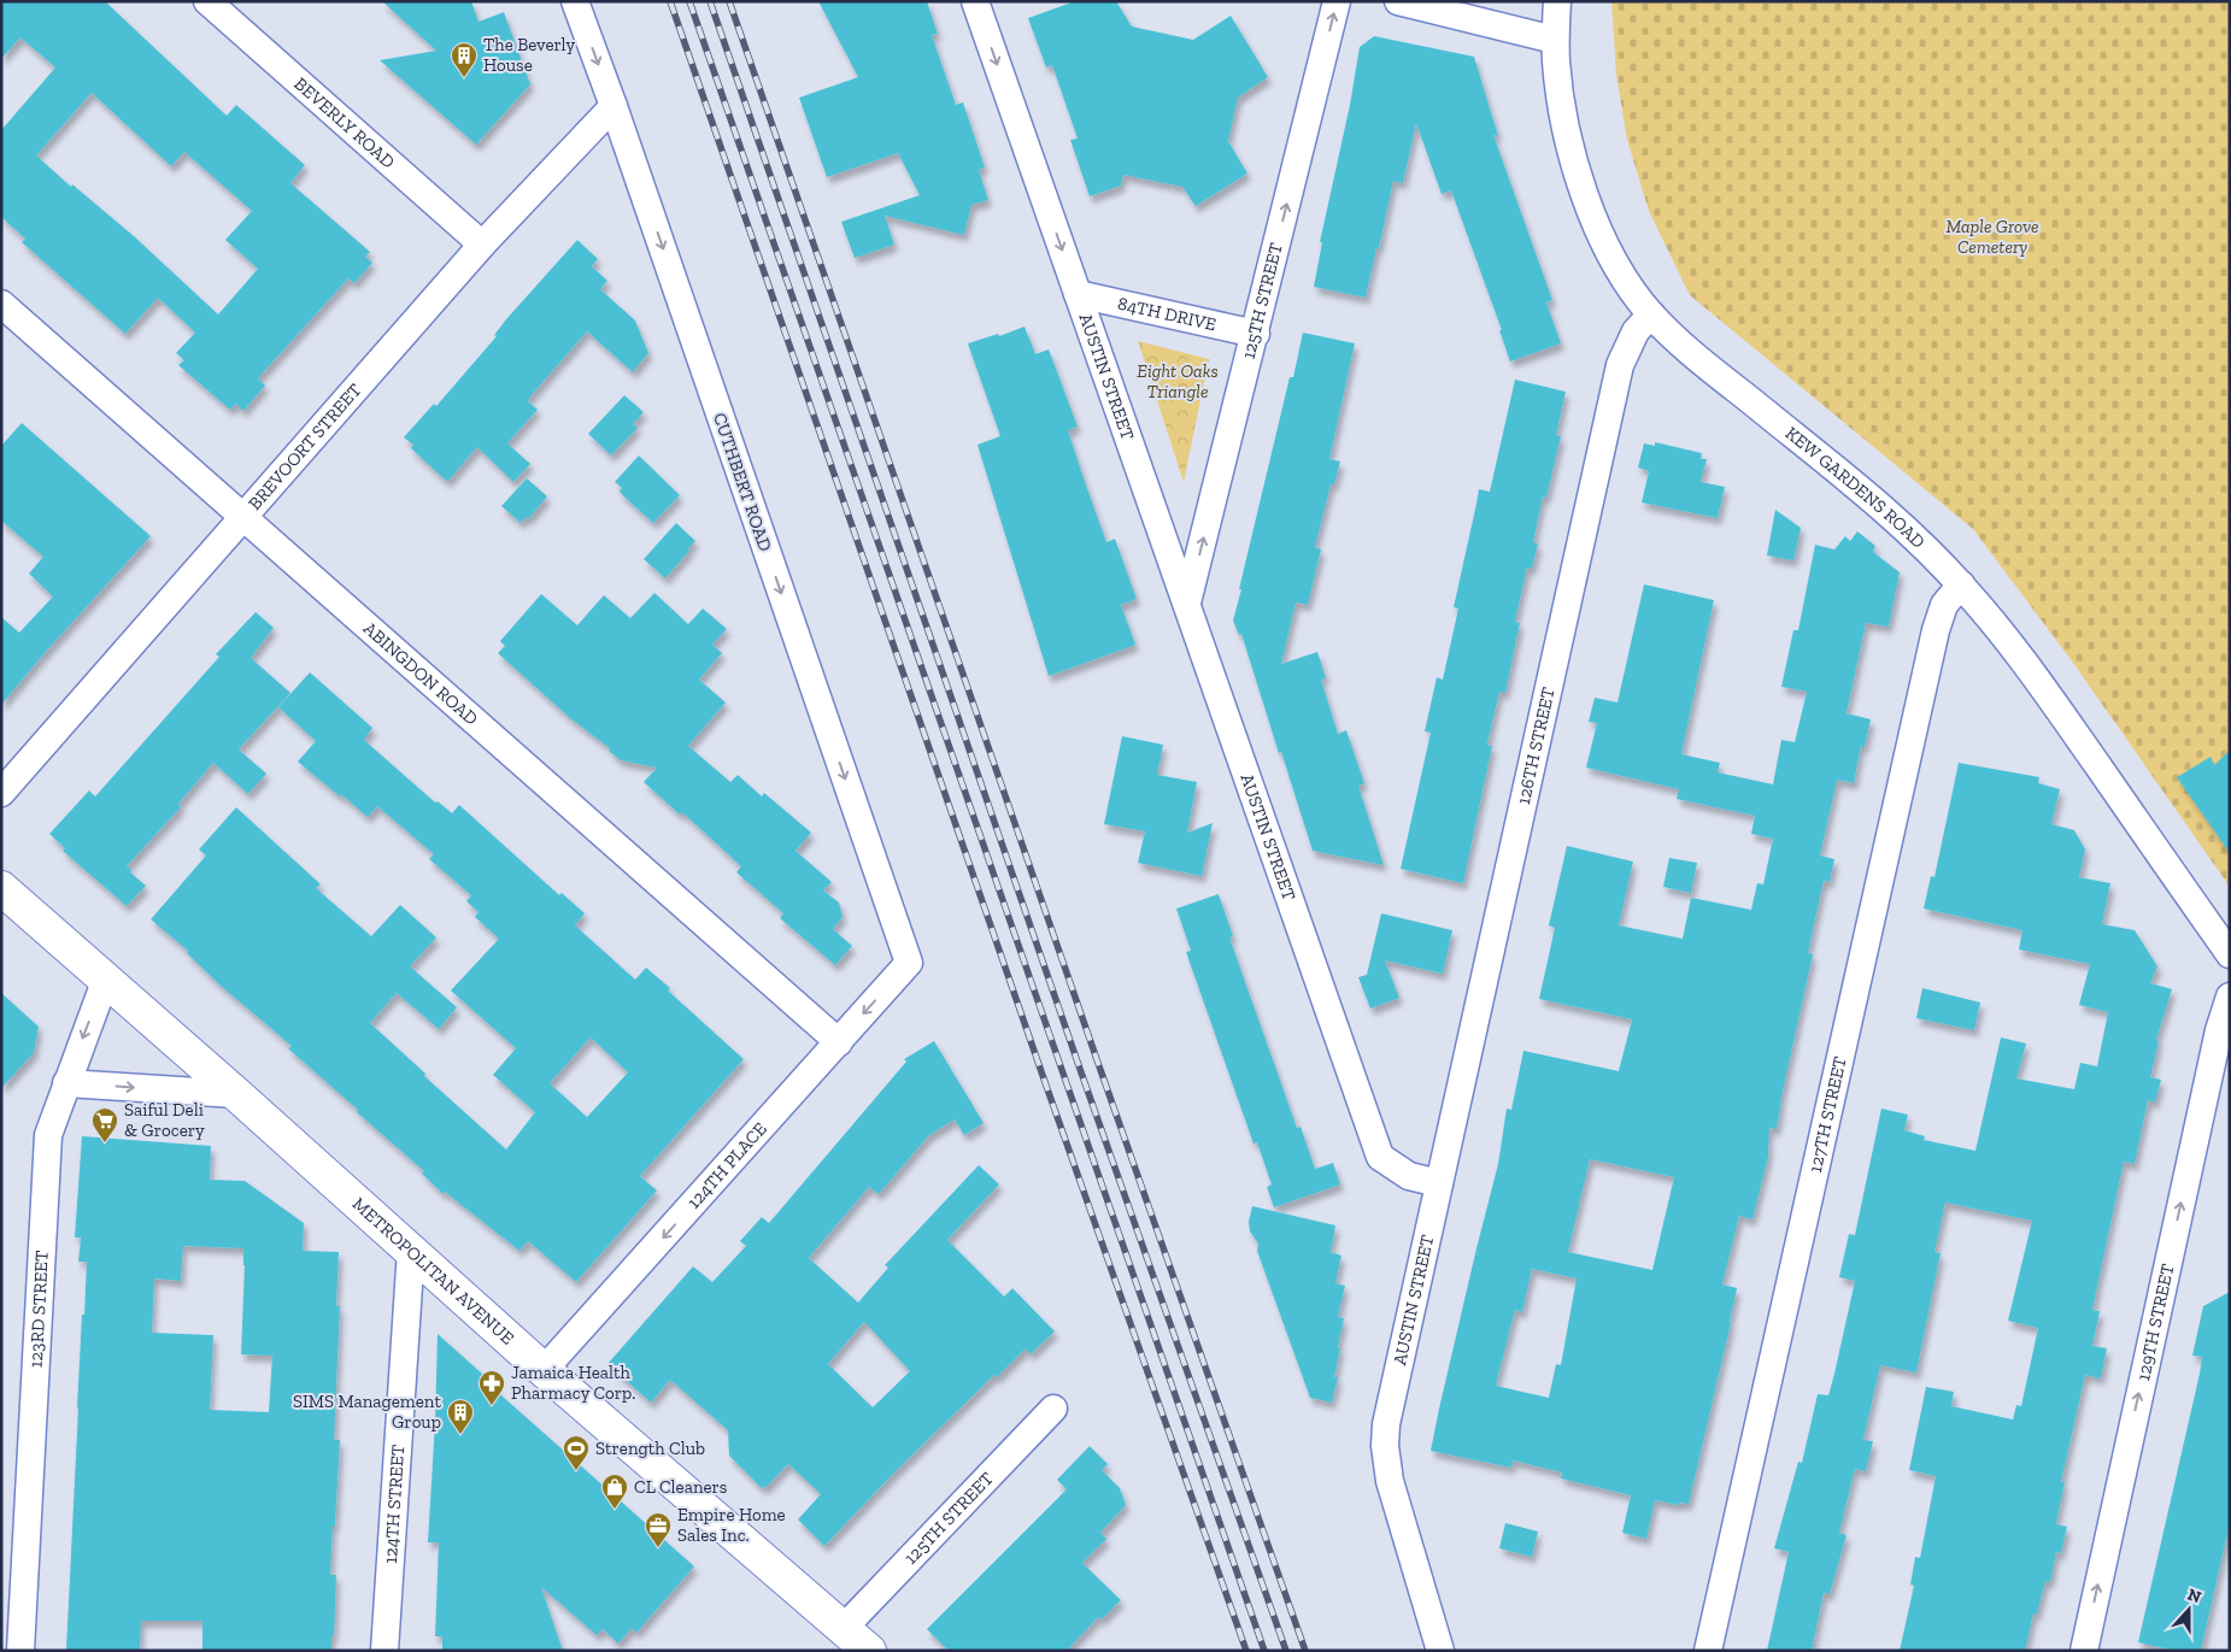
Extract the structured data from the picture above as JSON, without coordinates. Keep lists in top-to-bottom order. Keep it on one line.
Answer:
{"streets":{"main road":["METROPOLITAN AVENUE"],"street":["BEVERLY ROAD","125TH STREET","84TH DRIVE","AUSTIN STREET","BREVOORT STREET","CUTHBERT ROAD","KEW GARDENS ROAD","ABINGDON ROAD","126TH STREET","127TH STREET","124TH PLACE","123RD STREET","129TH STREET","124TH STREET"]},"crossings":[["BEVERLY ROAD","BREVOORT STREET"],["125TH STREET","84TH DRIVE"],["125TH STREET","AUSTIN STREET"],["125TH STREET","METROPOLITAN AVENUE"],["84TH DRIVE","AUSTIN STREET"],["AUSTIN STREET","126TH STREET"],["BREVOORT STREET","CUTHBERT ROAD"],["BREVOORT STREET","ABINGDON ROAD"],["CUTHBERT ROAD","124TH PLACE"],["KEW GARDENS ROAD","126TH STREET"],["KEW GARDENS ROAD","127TH STREET"],["ABINGDON ROAD","124TH PLACE"],["124TH PLACE","METROPOLITAN AVENUE"],["METROPOLITAN AVENUE","123RD STREET"],["METROPOLITAN AVENUE","124TH STREET"]],"one_way":["125TH STREET","CUTHBERT ROAD","124TH PLACE","129TH STREET"],"parks":["Maple Grove Cemetery","Eight Oaks Triangle"],"places":{"building":["The Beverly House","SIMS Management Group"],"supermarket":["Saiful Deli & Grocery"],"pharmacy":["Jamaica Health Pharmacy Corp."],"sports":["Strength Club"],"shop":["CL Cleaners"],"office":["Empire Home Sales Inc."]},"north":"top"}
